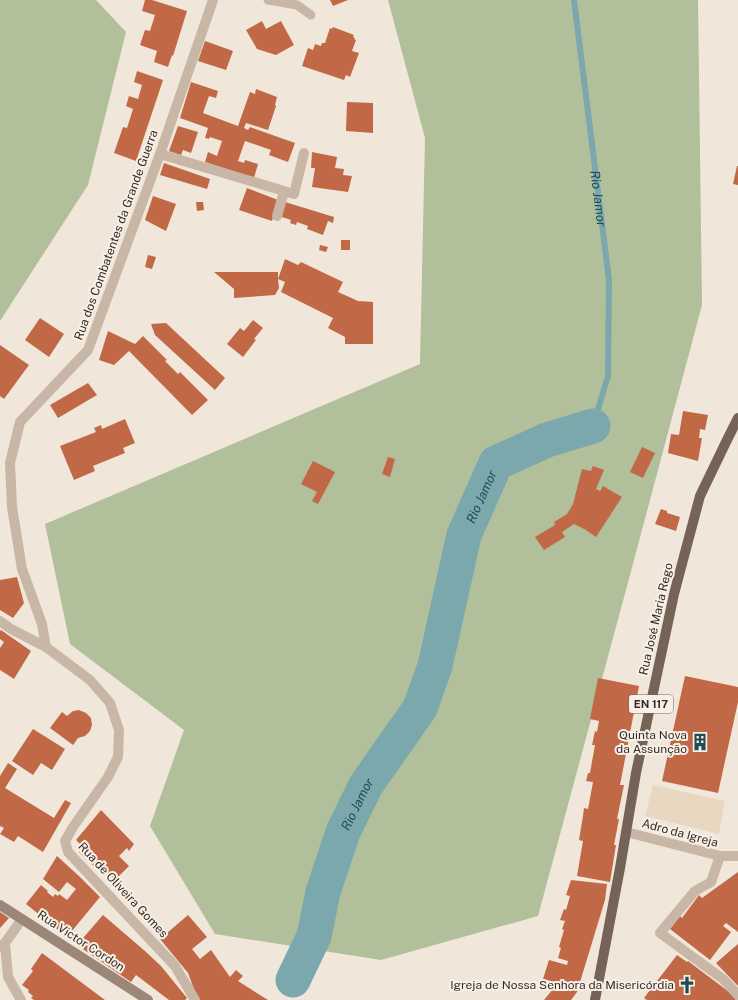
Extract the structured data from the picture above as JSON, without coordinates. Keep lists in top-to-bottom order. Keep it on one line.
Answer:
{"streets":{"main road":["Rua José Maria Rego","EN 117"],"street":["Rua dos Combatentes da Grande Guerra","Adro da Igreja","Rua de Oliveira Gomes","Rua Victor Cordon"]},"crossings":[["Rua dos Combatentes da Grande Guerra","Rua de Oliveira Gomes"],["Rua José Maria Rego","Adro da Igreja"]],"water":["Rio Jamor"],"places":{"building":["Quinta Nova da Assunção"],"church":["Igreja de Nossa Senhora da Misericórdia"]}}
